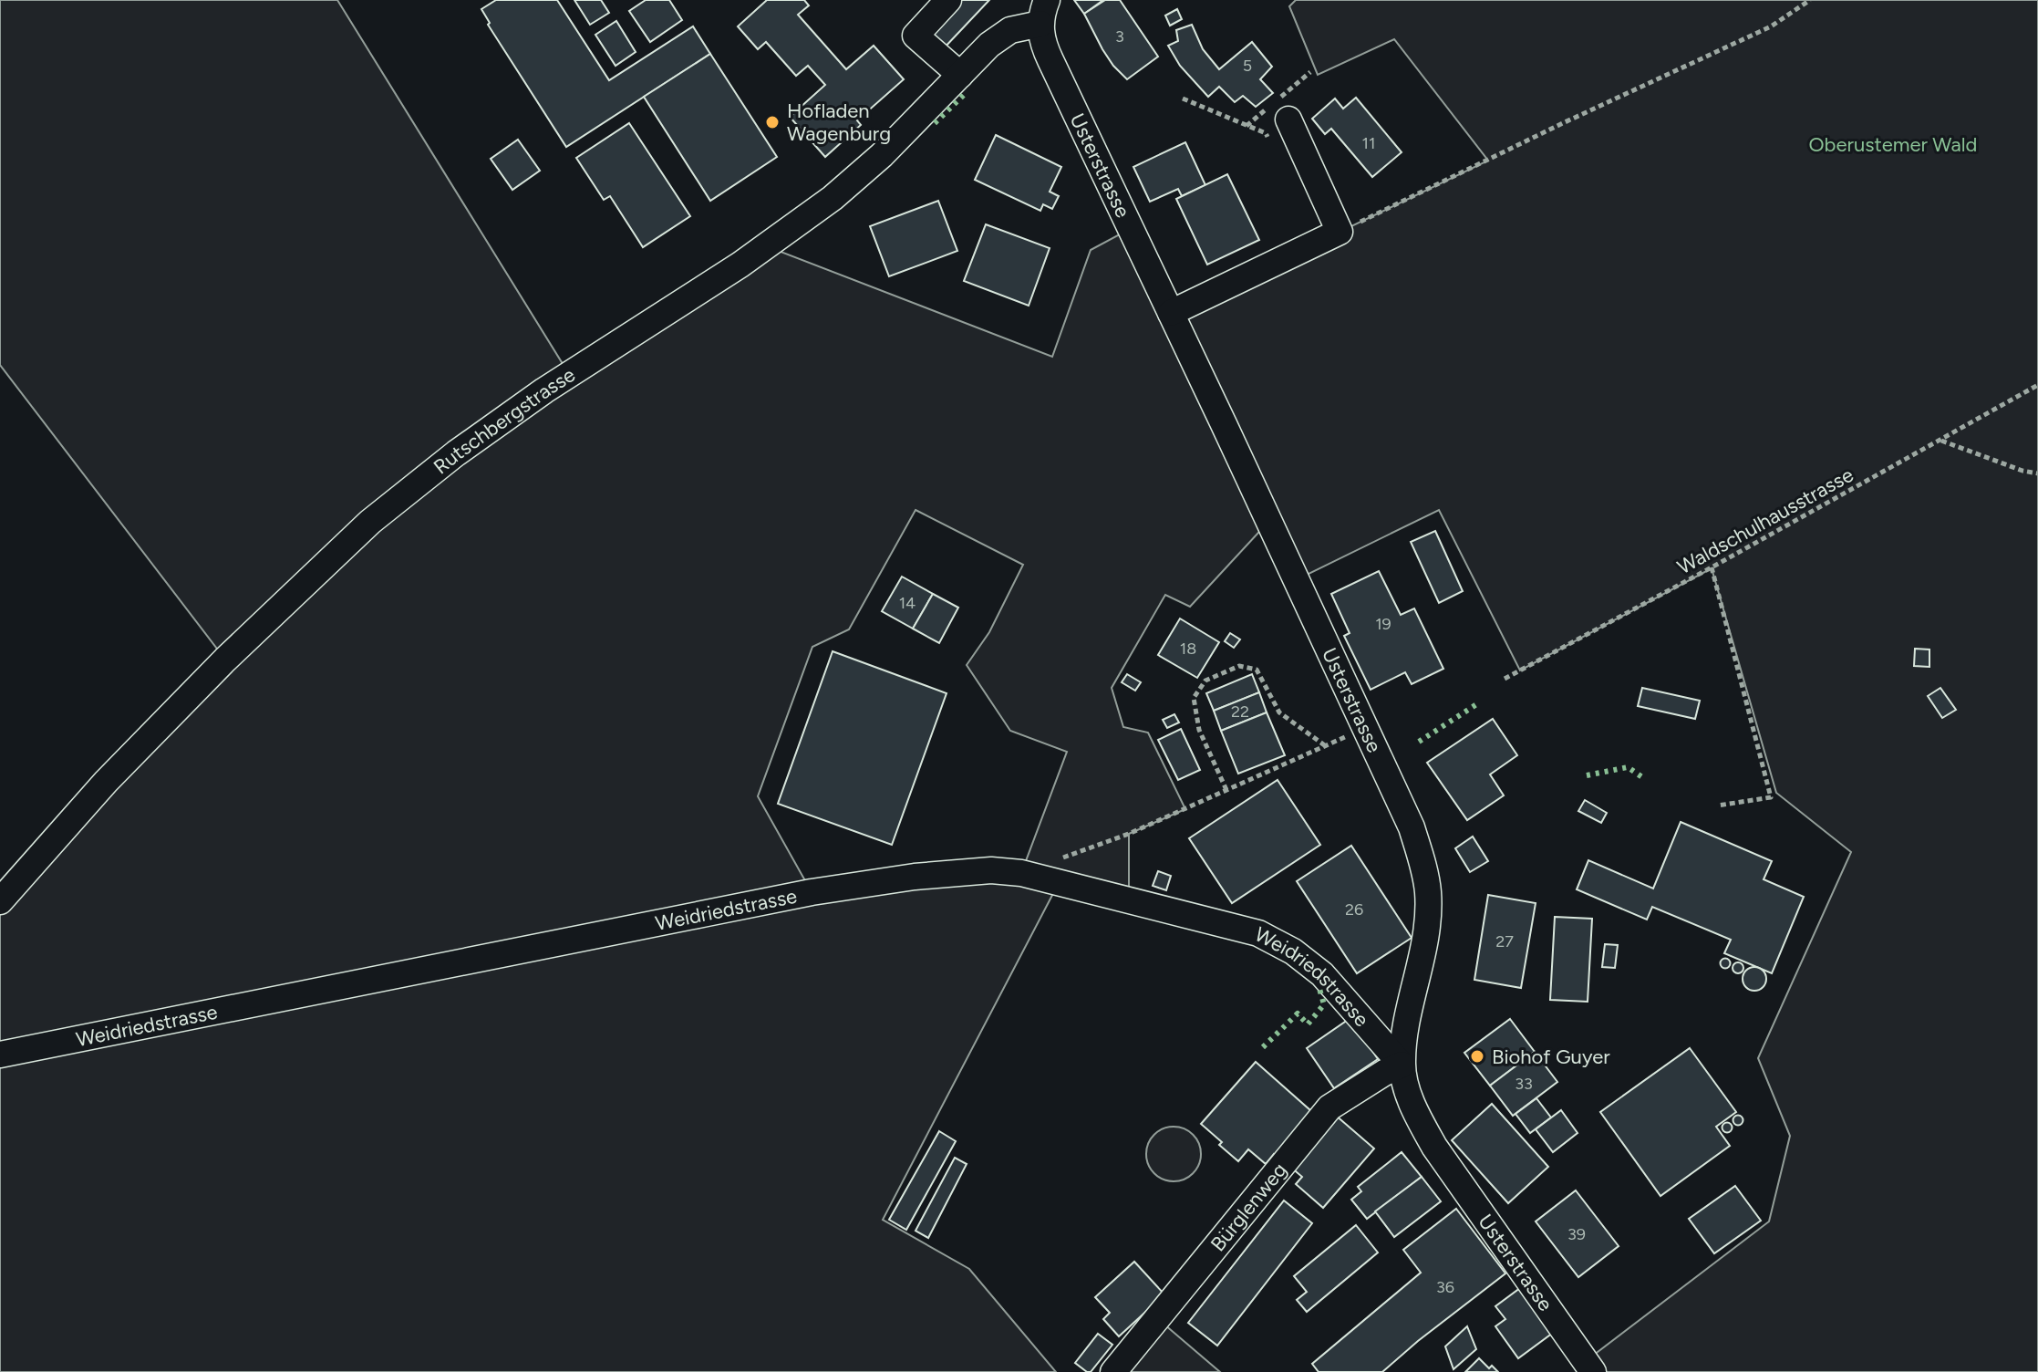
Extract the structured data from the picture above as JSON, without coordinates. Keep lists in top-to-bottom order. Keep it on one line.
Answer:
{"streets":{"street":["Usterstrasse","Rutschbergstrasse","Weidriedstrasse","Bürglenweg"],"path":["Waldschulhausstrasse"]},"crossings":[["Usterstrasse","Rutschbergstrasse"],["Usterstrasse","Weidriedstrasse"],["Usterstrasse","Bürglenweg"],["Weidriedstrasse","Bürglenweg"]],"parks":["Oberustemer Wald"],"places":["Hofladen Wagenburg","Biohof Guyer"],"house_numbers":["3","5","11","14","19","18","22","26","27","33","39","36"]}
